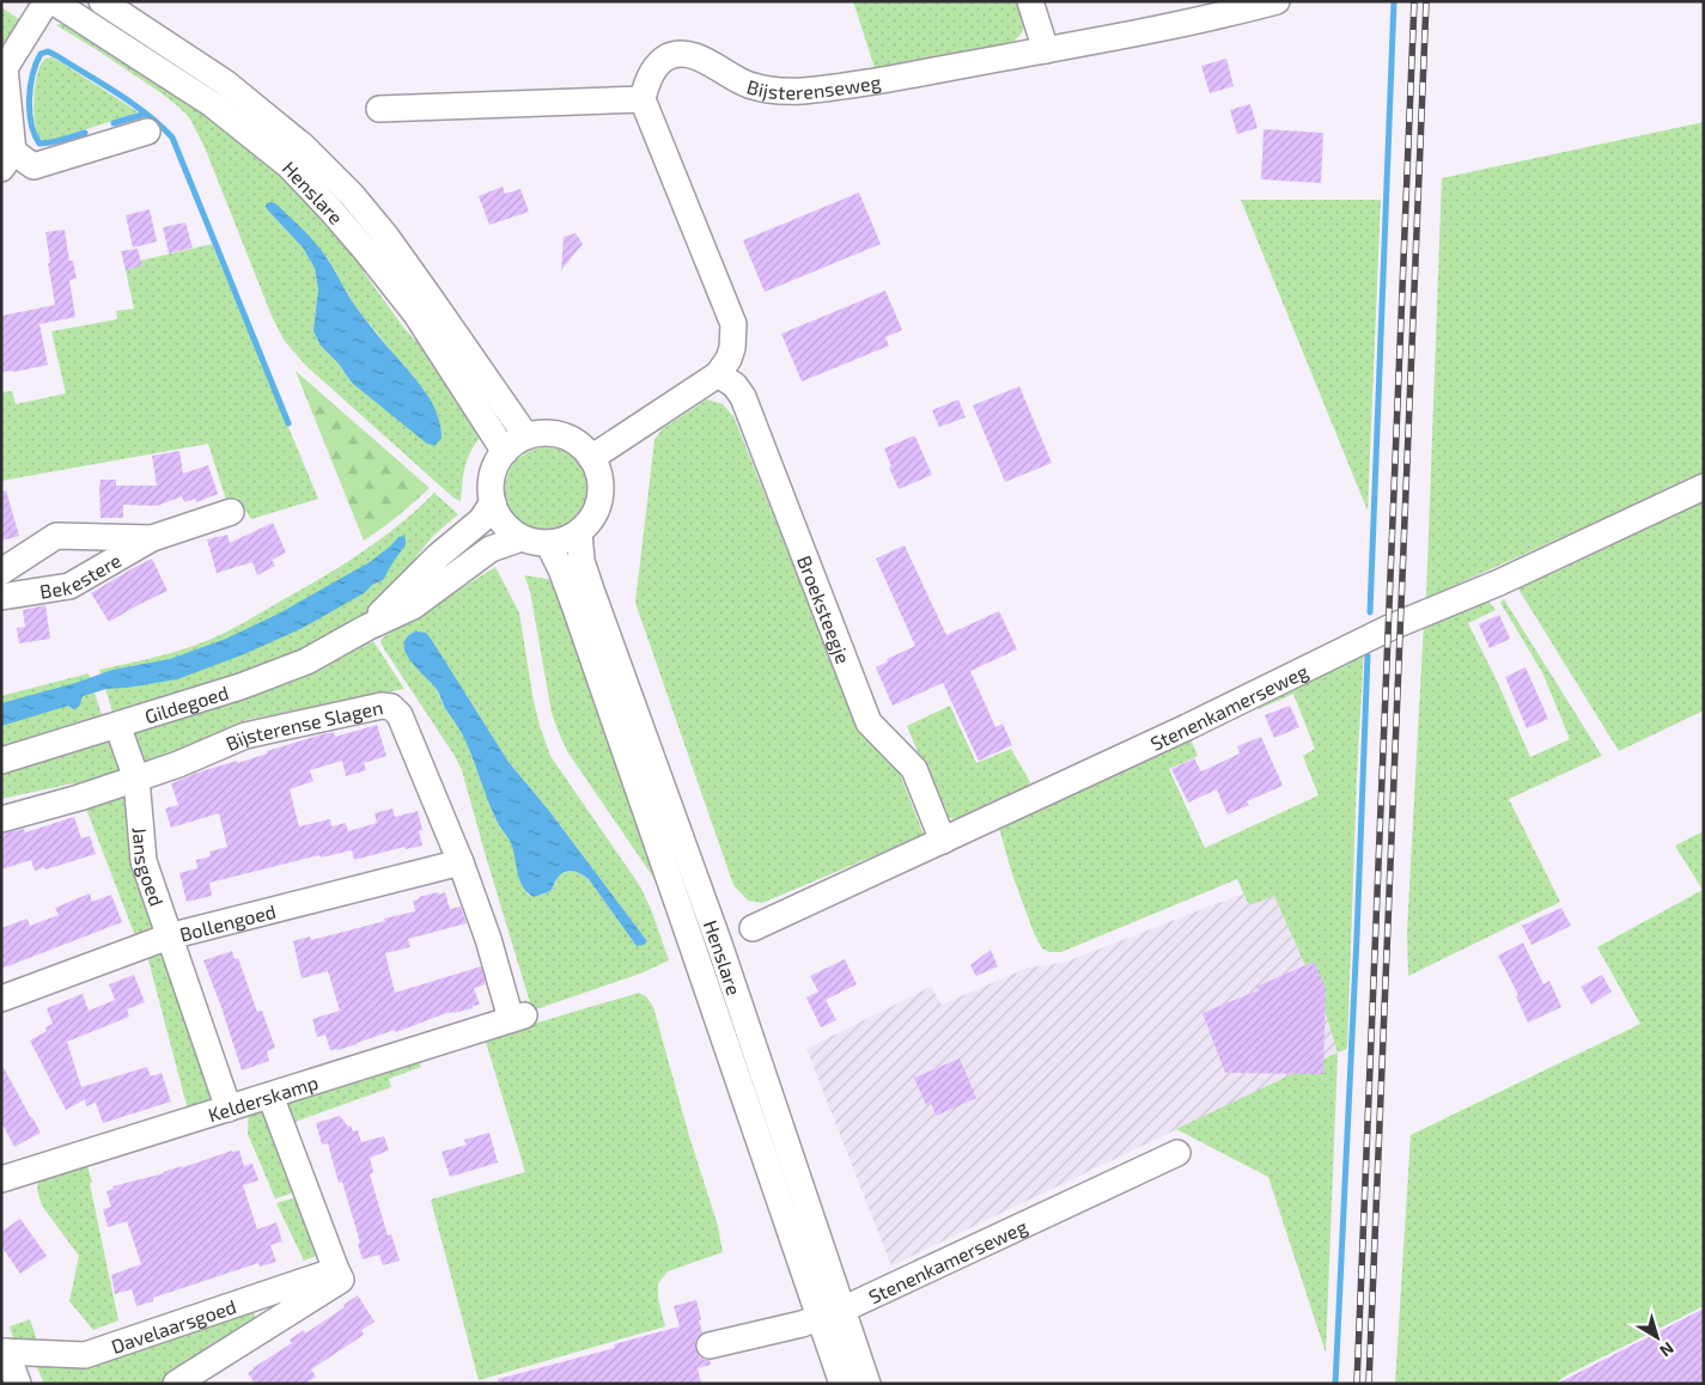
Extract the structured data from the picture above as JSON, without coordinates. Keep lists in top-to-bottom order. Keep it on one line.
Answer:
{"streets":{"street":["Bijsterenseweg","Henslare","Bekestere","Broeksteegje","Gildegoed","Stenenkamerseweg","Bijsterense Slagen","Jansgoed","Bollengoed","Kelderskamp","Davelaarsgoed"]},"crossings":[["Henslare","Gildegoed"],["Henslare","Stenenkamerseweg"],["Broeksteegje","Stenenkamerseweg"],["Gildegoed","Jansgoed"],["Bijsterense Slagen","Jansgoed"],["Bijsterense Slagen","Bollengoed"],["Bijsterense Slagen","Kelderskamp"],["Jansgoed","Bollengoed"],["Jansgoed","Kelderskamp"]],"north":"bottom right"}
